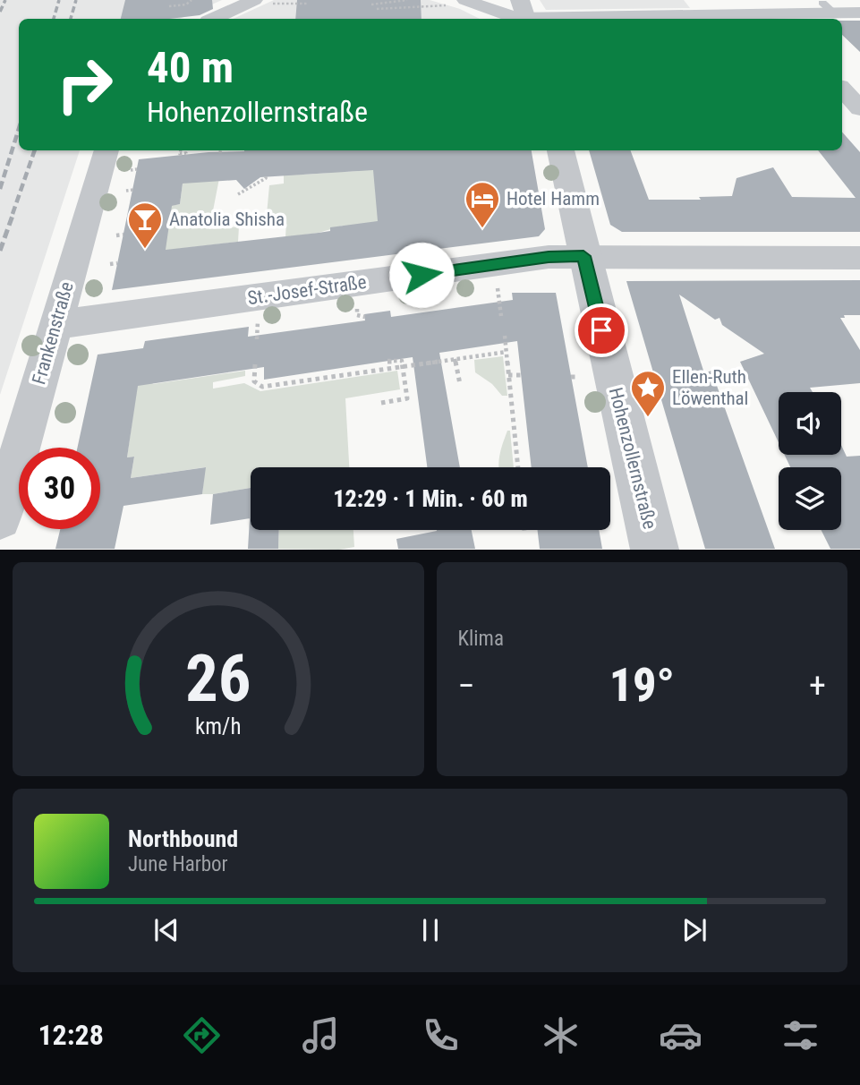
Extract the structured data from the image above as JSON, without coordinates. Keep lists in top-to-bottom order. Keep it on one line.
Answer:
{"streets":{"street":["St.-Josef-Straße","Frankenstraße","Hohenzollernstraße"]},"crossings":[["St.-Josef-Straße","Frankenstraße"],["St.-Josef-Straße","Hohenzollernstraße"]],"places":{"hotel":["Hotel Hamm"],"bar":["Anatolia Shisha"],"place":["Ellen-Ruth Löwenthal"]},"page":{"turn":["40 m","Hohenzollernstraße"],"limit":"30","trip":"12:29 · 1 Min. · 60 m","tile":"Klima","heat":["−","19°","+"],"song":["Northbound","June Harbor"],"tabs":"12:28","gauge":["26","km/h"]}}
